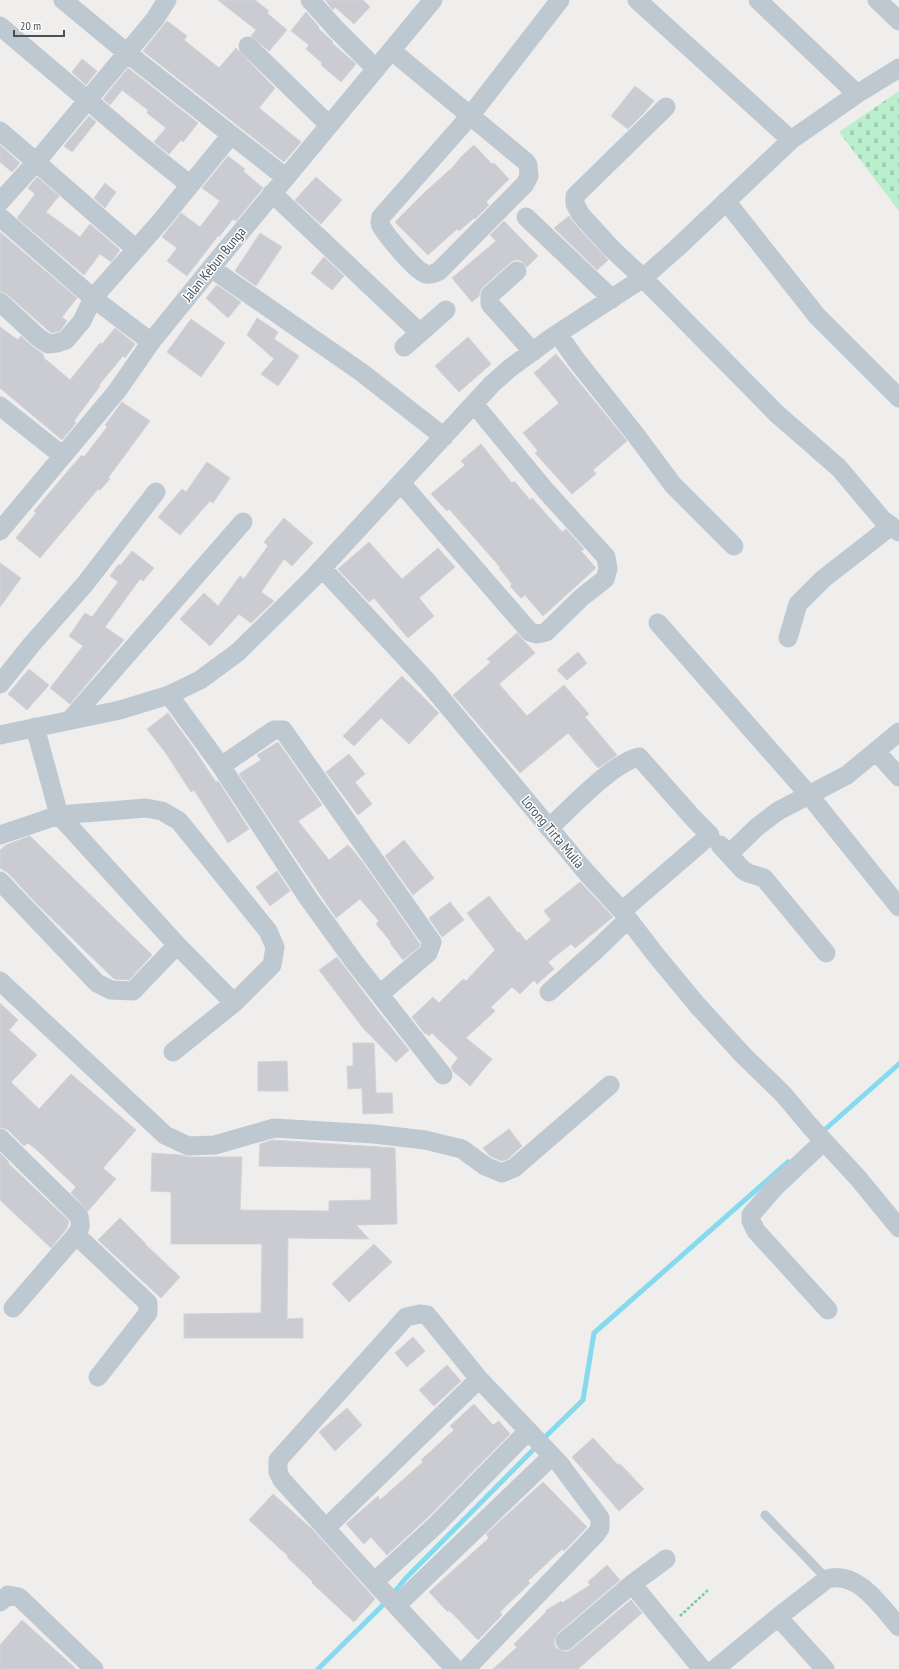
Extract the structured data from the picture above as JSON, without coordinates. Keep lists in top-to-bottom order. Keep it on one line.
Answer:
{"streets":{"street":["Jalan Kebun Bunga","Lorong Tirta Mulia"]},"scale_bar":"20 m"}
